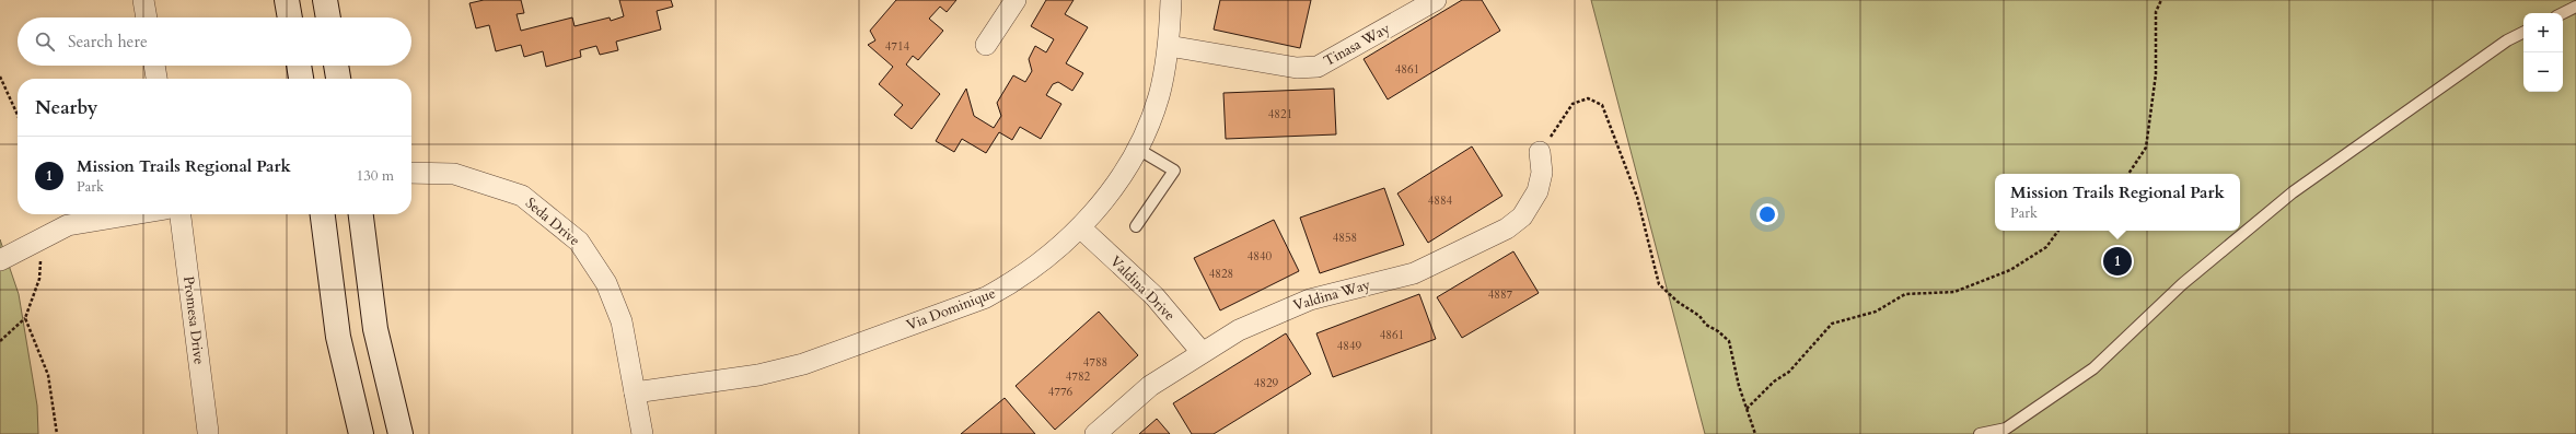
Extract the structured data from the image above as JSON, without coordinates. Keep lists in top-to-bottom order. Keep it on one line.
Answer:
{"streets":{"street":["Tinasa Way","Seda Drive","Valdina Drive","Valdina Way","Via Dominique","Promesa Drive"]},"crossings":[["Tinasa Way","Via Dominique"],["Seda Drive","Via Dominique"],["Valdina Drive","Valdina Way"],["Valdina Drive","Via Dominique"]],"house_numbers":["4714","4861","4821","4884","4858","4840","4828","4887","4861","4849","4788","4782","4829","4776"],"page":{"map_buttons":["+","−"],"search":"Search here","heading":"Nearby","list":[{"mark":"1","name":"Mission Trails Regional Park","note":"Park","value":"130 m"}],"popup":["Mission Trails Regional Park","Park"],"pins":"1"}}
